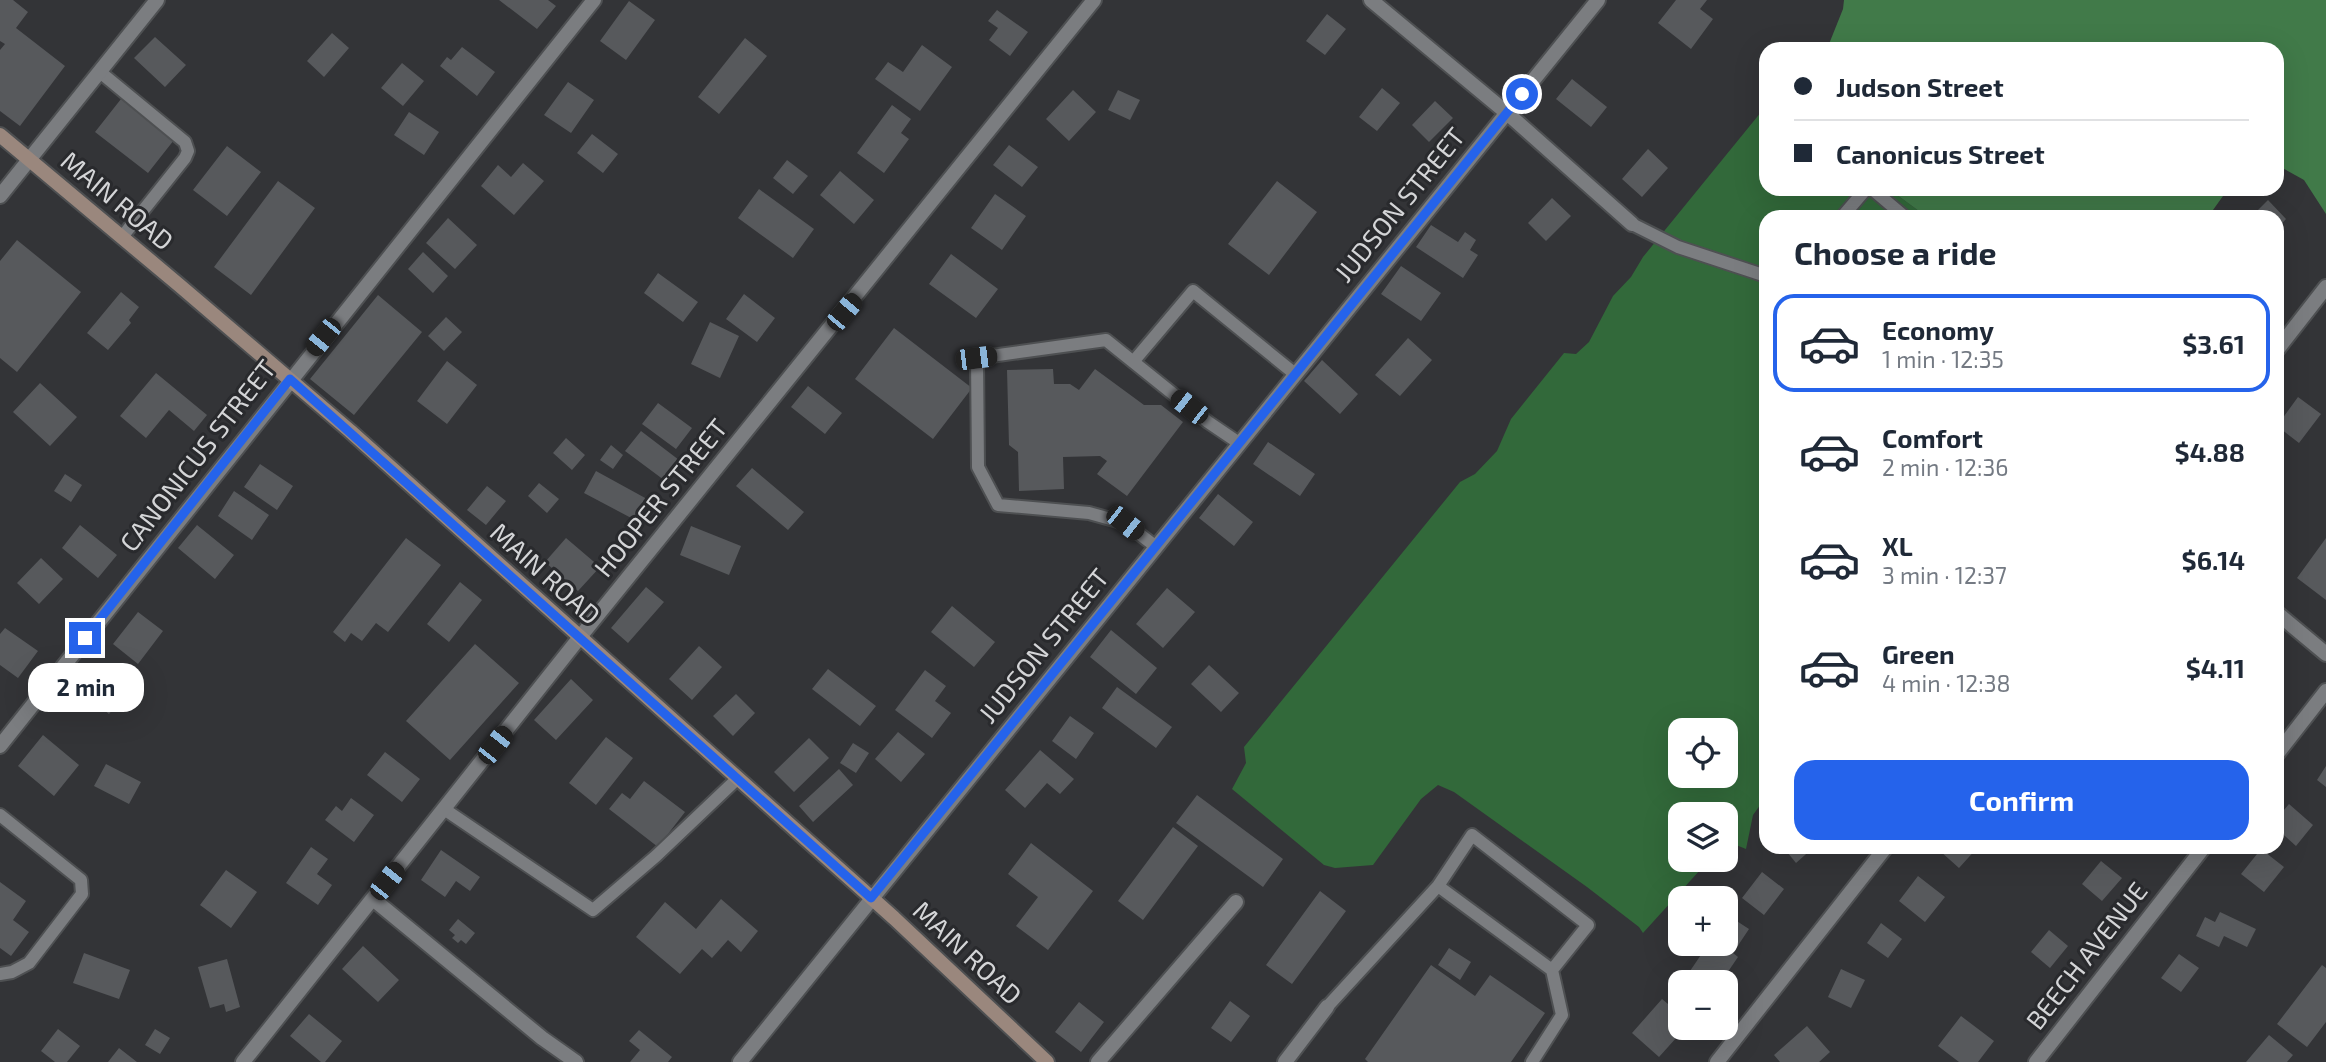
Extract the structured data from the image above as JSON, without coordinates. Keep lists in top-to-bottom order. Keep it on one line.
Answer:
{"streets":{"main road":["MAIN ROAD"],"street":["JUDSON STREET","CANONICUS STREET","HOOPER STREET","BEECH AVENUE"]},"crossings":[["MAIN ROAD","JUDSON STREET"],["MAIN ROAD","CANONICUS STREET"],["MAIN ROAD","HOOPER STREET"]],"page":{"banner":["Judson Street","Canonicus Street"],"heading":"Choose a ride","list":[{"name":"Economy","note":"1 min · 12:35","value":"$3.61"},{"name":"Comfort","note":"2 min · 12:36","value":"$4.88"},{"name":"XL","note":"3 min · 12:37","value":"$6.14"},{"name":"Green","note":"4 min · 12:38","value":"$4.11"}],"bubble":"2 min","map_buttons":["+","−"],"buttons":"Confirm"}}
